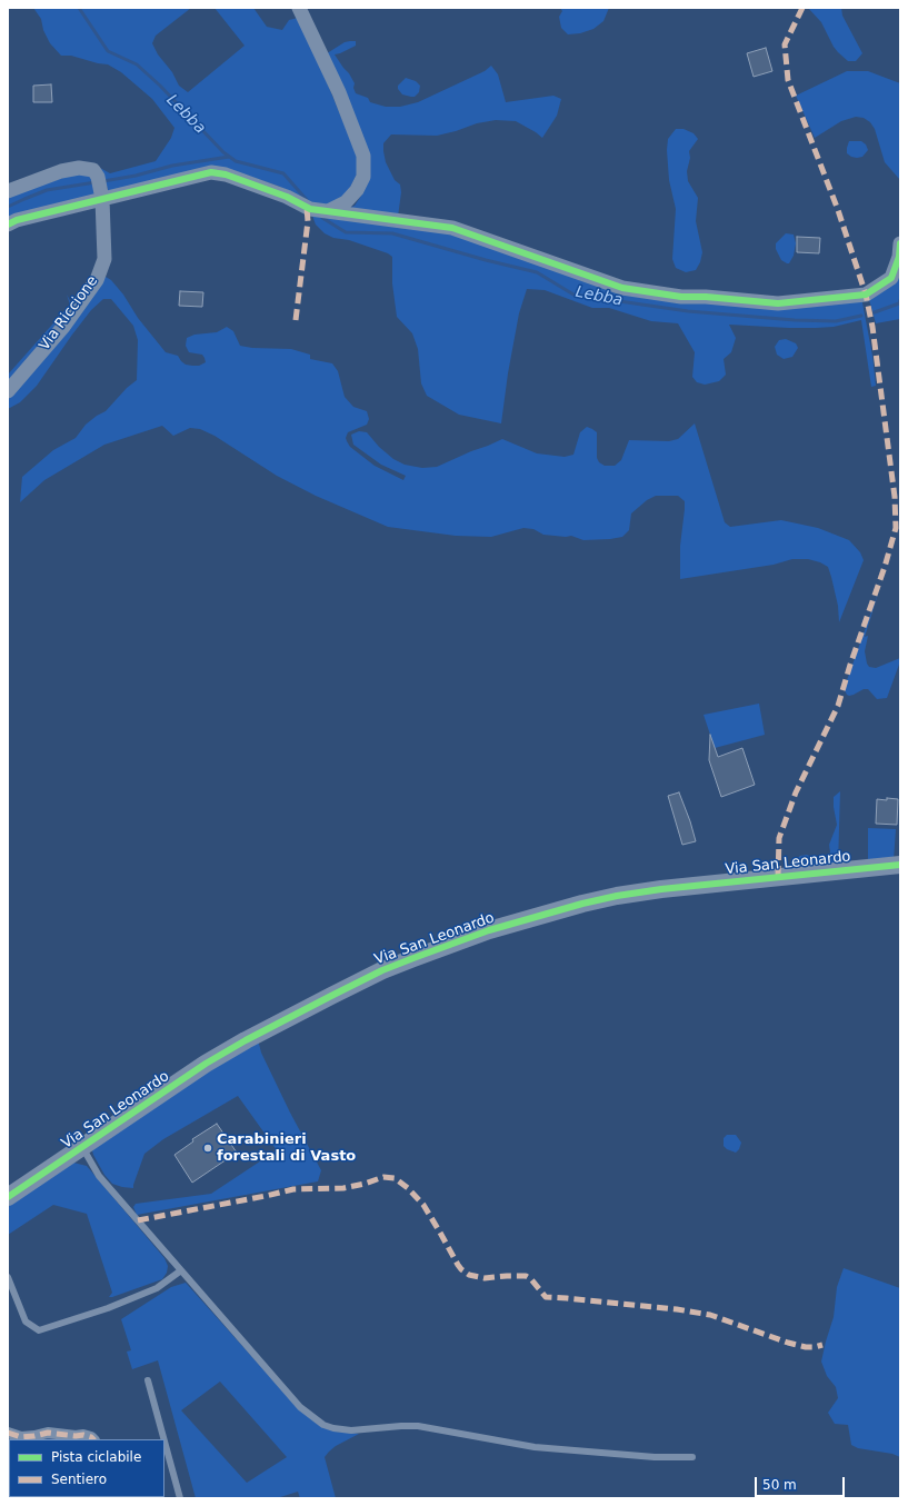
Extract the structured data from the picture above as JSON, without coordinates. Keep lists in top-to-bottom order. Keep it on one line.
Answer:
{"streets":{"street":["Via Riccione","Via San Leonardo"]},"water":["Lebba"],"places":["Carabinieri forestali di Vasto"],"legend":["Pista ciclabile","Sentiero"],"scale_bar":"50 m"}
